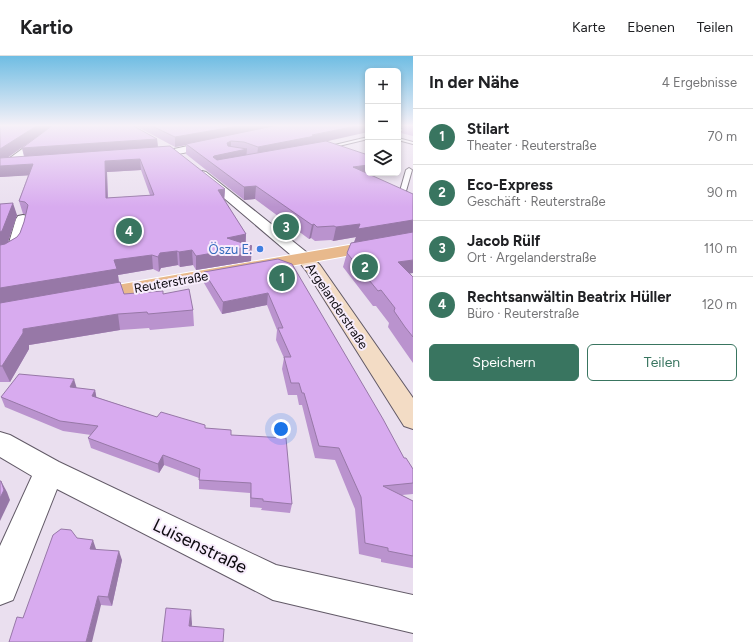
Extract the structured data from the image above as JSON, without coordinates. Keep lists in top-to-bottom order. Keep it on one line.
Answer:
{"streets":{"main road":["Reuterstraße"],"street":["Argelanderstraße","Luisenstraße"]},"crossings":[["Reuterstraße","Argelanderstraße"]],"places":["Öszu E."],"page":{"header":"Kartio","nav":["Karte","Ebenen","Teilen"],"heading":["In der Nähe","4 Ergebnisse"],"map_buttons":["+","−"],"list":[{"mark":"1","name":"Stilart","note":"Theater · Reuterstraße","value":"70 m"},{"mark":"2","name":"Eco-Express","note":"Geschäft · Reuterstraße","value":"90 m"},{"mark":"3","name":"Jacob Rülf","note":"Ort · Argelanderstraße","value":"110 m"},{"mark":"4","name":"Rechtsanwältin Beatrix Hüller","note":"Büro · Reuterstraße","value":"120 m"}],"pins":["3","4","2","1"],"buttons":["Speichern","Teilen"]}}
